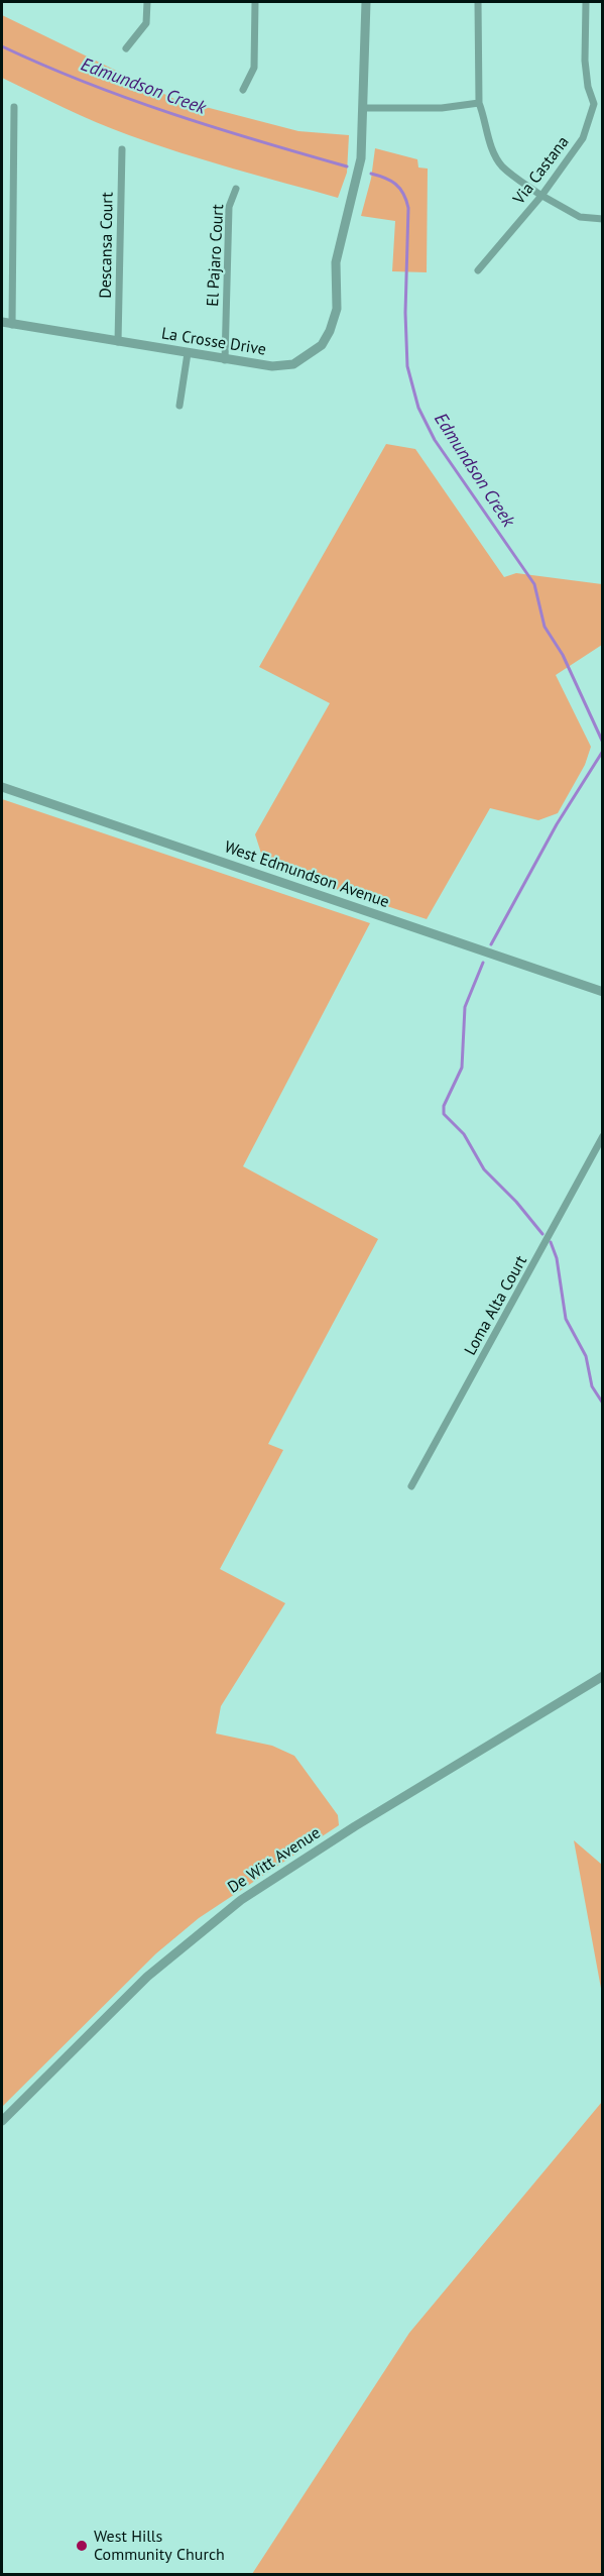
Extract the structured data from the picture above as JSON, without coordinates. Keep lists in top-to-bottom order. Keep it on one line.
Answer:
{"streets":{"street":["Via Castana","Descansa Court","El Pajaro Court","La Crosse Drive","West Edmundson Avenue","Loma Alta Court","De Witt Avenue"]},"crossings":[["Descansa Court","La Crosse Drive"],["El Pajaro Court","La Crosse Drive"]],"water":["Edmundson Creek"],"places":["West Hills Community Church"]}
